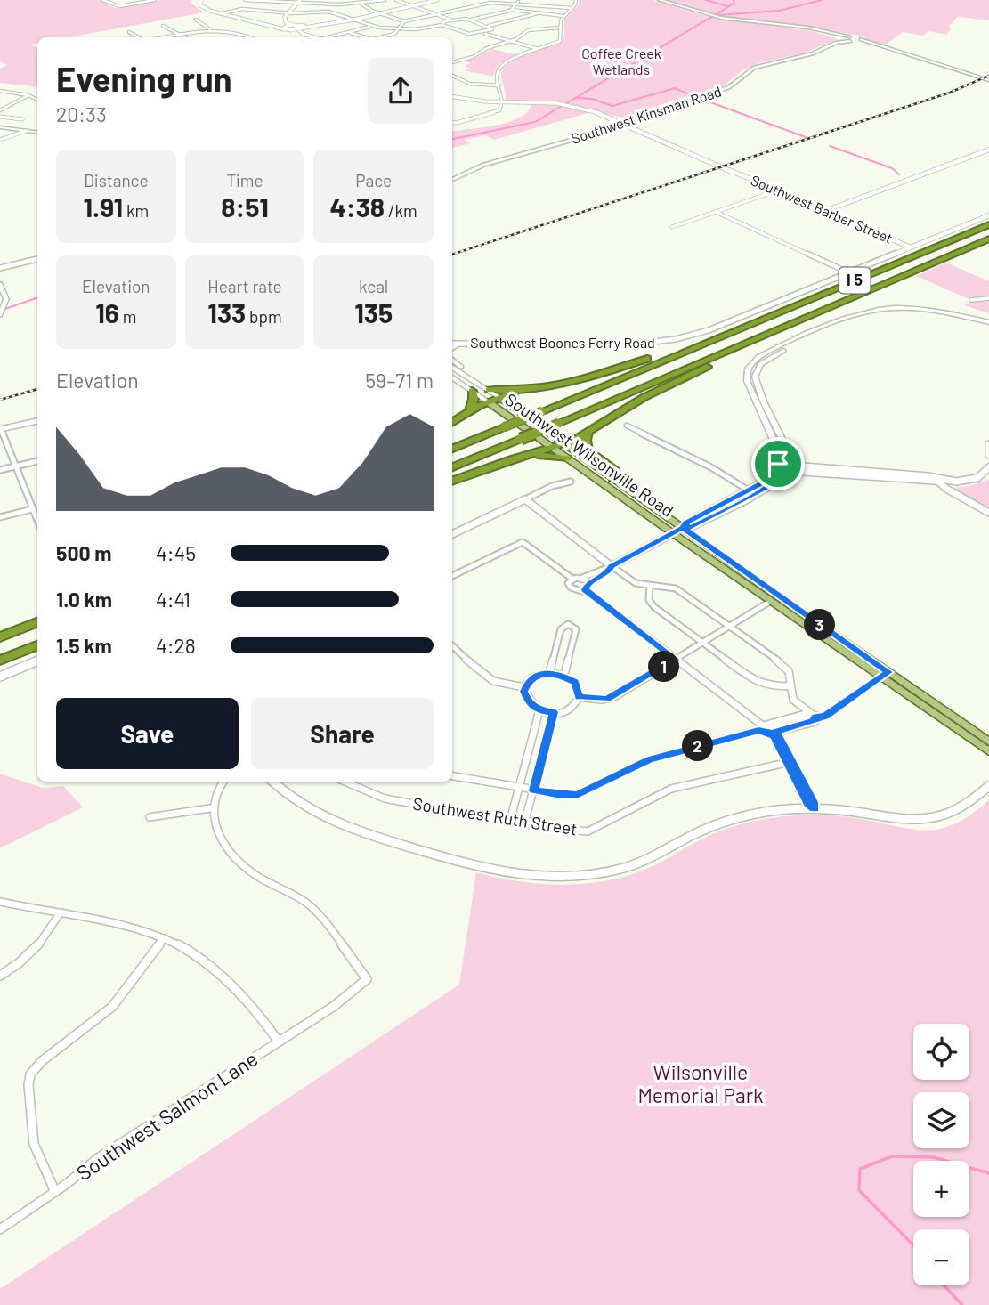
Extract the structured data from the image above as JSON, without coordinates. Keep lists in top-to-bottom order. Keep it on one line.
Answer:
{"streets":{"highway":["I 5"],"main road":["Southwest Kinsman Road","Southwest Wilsonville Road"],"street":["Southwest Barber Street","Southwest Boones Ferry Road","Southwest Ruth Street","Southwest Salmon Lane"]},"crossings":[["Southwest Kinsman Road","Southwest Barber Street"],["Southwest Barber Street","Southwest Boones Ferry Road"],["I 5","Southwest Wilsonville Road"]],"parks":["Coffee Creek Wetlands","Wilsonville Memorial Park"],"page":{"heading":["Evening run","20:33"],"stats":[["Distance","1.91 km"],["Time","8:51"],["Pace","4:38 /km"],["Elevation","16 m"],["Heart rate","133 bpm"],["kcal","135"]],"chart":["Elevation","59–71 m"],"list":[{"name":"500 m","note":"4:45"},{"name":"1.0 km","note":"4:41"},{"name":"1.5 km","note":"4:28"}],"pins":["3","1","2"],"buttons":["Save","Share"],"map_buttons":["+","−"]}}
